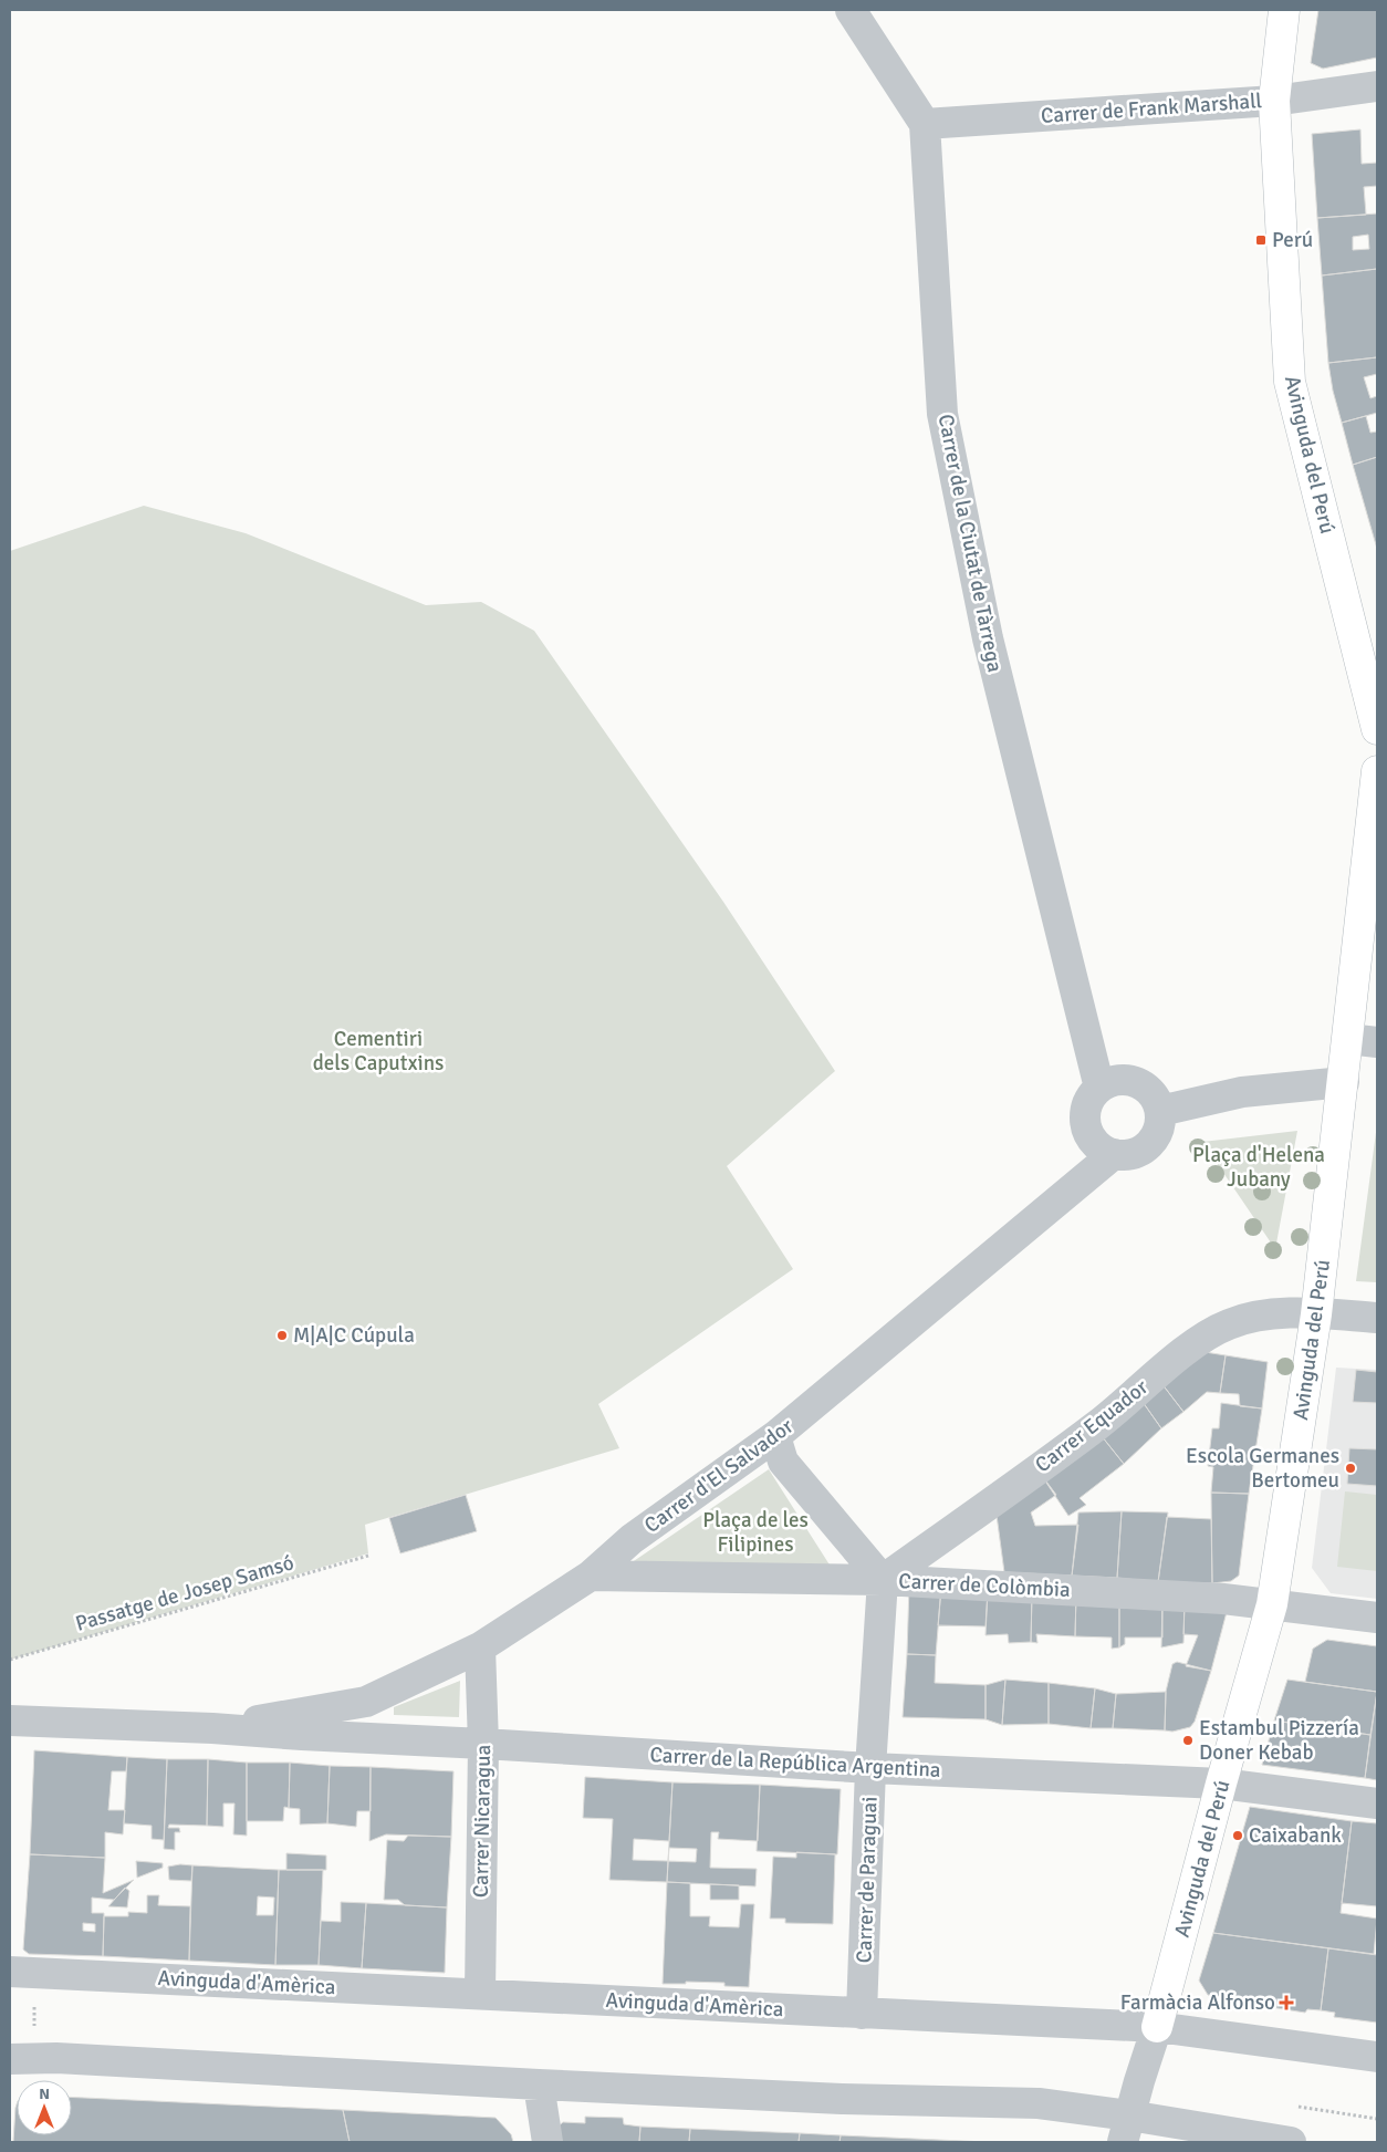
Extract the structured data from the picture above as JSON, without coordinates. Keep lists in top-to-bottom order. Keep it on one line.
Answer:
{"streets":{"street":["Carrer de Frank Marshall","Avinguda del Perú","Carrer de la Ciutat de Tàrrega","Carrer Equador","Carrer d'El Salvador","Carrer de Colòmbia","Carrer de la República Argentina","Carrer Nicaragua","Carrer de Paraguai","Avinguda d'Amèrica"],"path":["Passatge de Josep Samsó"]},"crossings":[["Carrer de Frank Marshall","Avinguda del Perú"],["Carrer de Frank Marshall","Carrer de la Ciutat de Tàrrega"],["Avinguda del Perú","Carrer Equador"],["Avinguda del Perú","Carrer de Colòmbia"],["Avinguda del Perú","Carrer de la República Argentina"],["Avinguda del Perú","Avinguda d'Amèrica"],["Carrer de la Ciutat de Tàrrega","Carrer d'El Salvador"],["Carrer Equador","Carrer de Colòmbia"],["Carrer Equador","Carrer de Paraguai"],["Carrer d'El Salvador","Carrer de Colòmbia"],["Carrer d'El Salvador","Carrer de la República Argentina"],["Carrer d'El Salvador","Carrer Nicaragua"],["Carrer de Colòmbia","Carrer de Paraguai"],["Carrer de la República Argentina","Carrer Nicaragua"],["Carrer de la República Argentina","Carrer de Paraguai"],["Carrer Nicaragua","Avinguda d'Amèrica"],["Carrer de Paraguai","Avinguda d'Amèrica"]],"parks":["Cementiri dels Caputxins","Plaça d'Helena Jubany","Plaça de les Filipines"],"places":{"transit":["Perú"],"other":["M|A|C Cúpula","Escola Germanes Bertomeu","Estambul Pizzería Doner Kebab","Caixabank"],"health":["Farmàcia Alfonso"]},"north":"top"}
